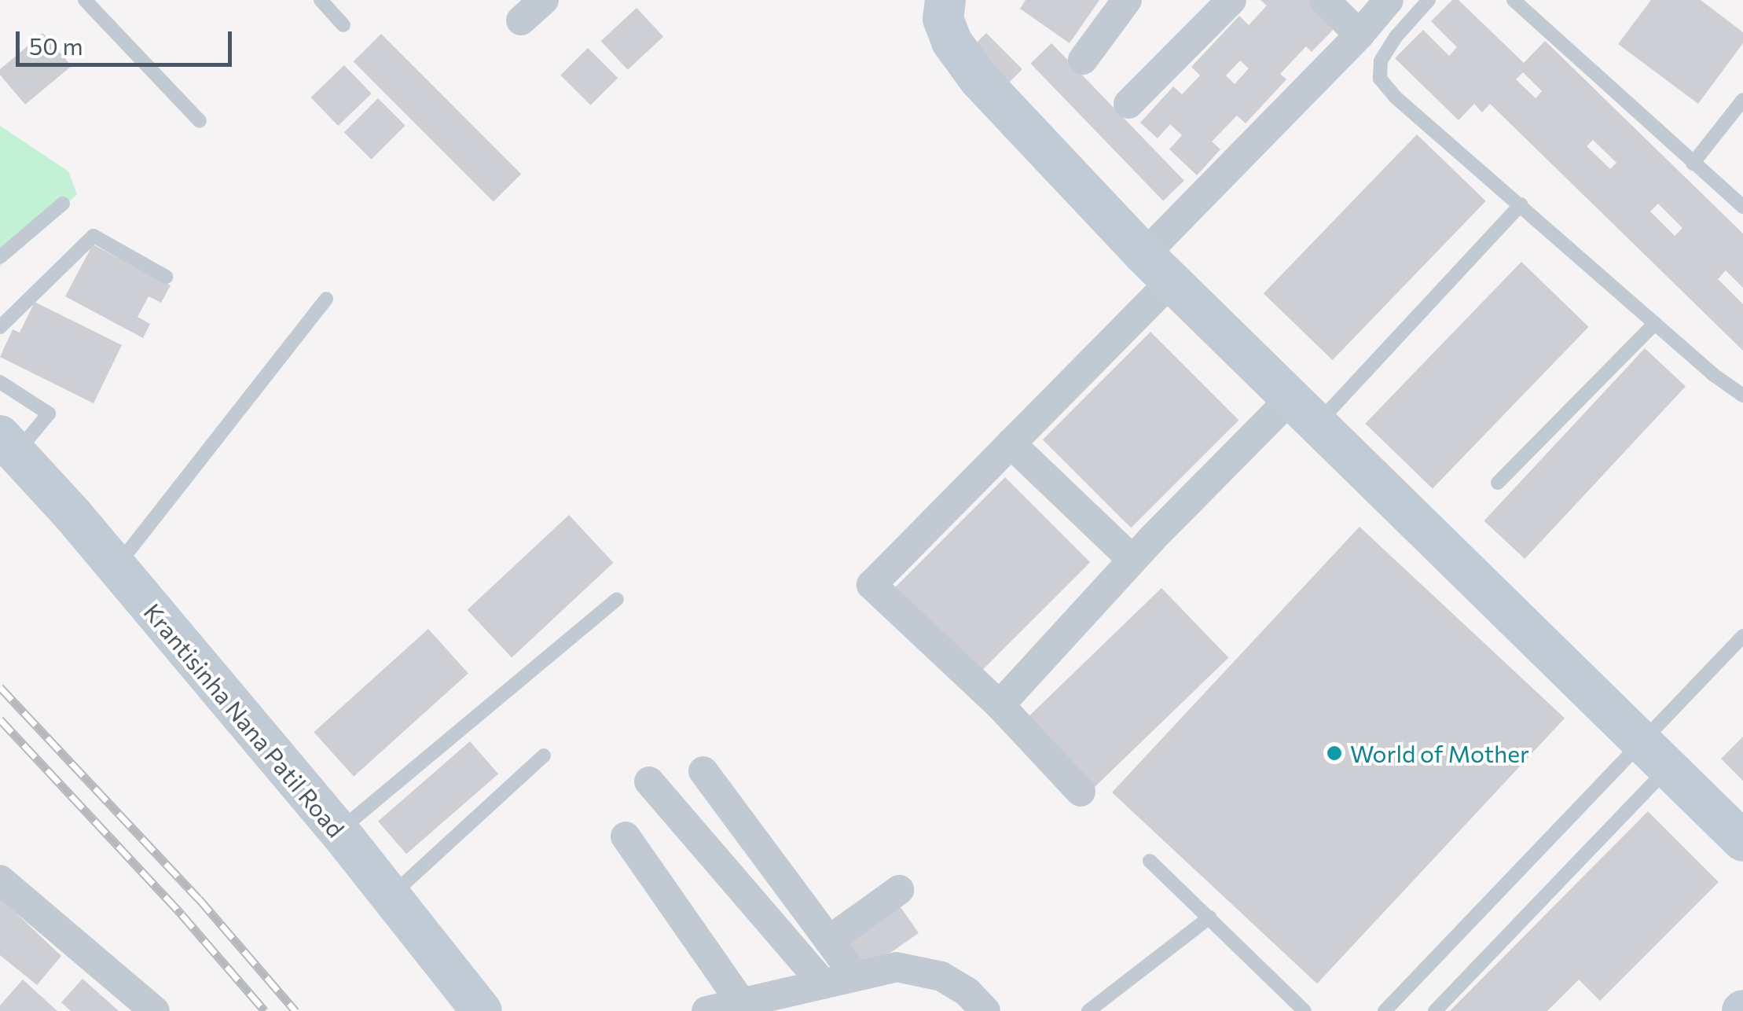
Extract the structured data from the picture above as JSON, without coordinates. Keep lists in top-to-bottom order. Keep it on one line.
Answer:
{"streets":{"street":["Krantisinha Nana Patil Road"]},"places":["World of Mother"],"scale_bar":"50 m"}
